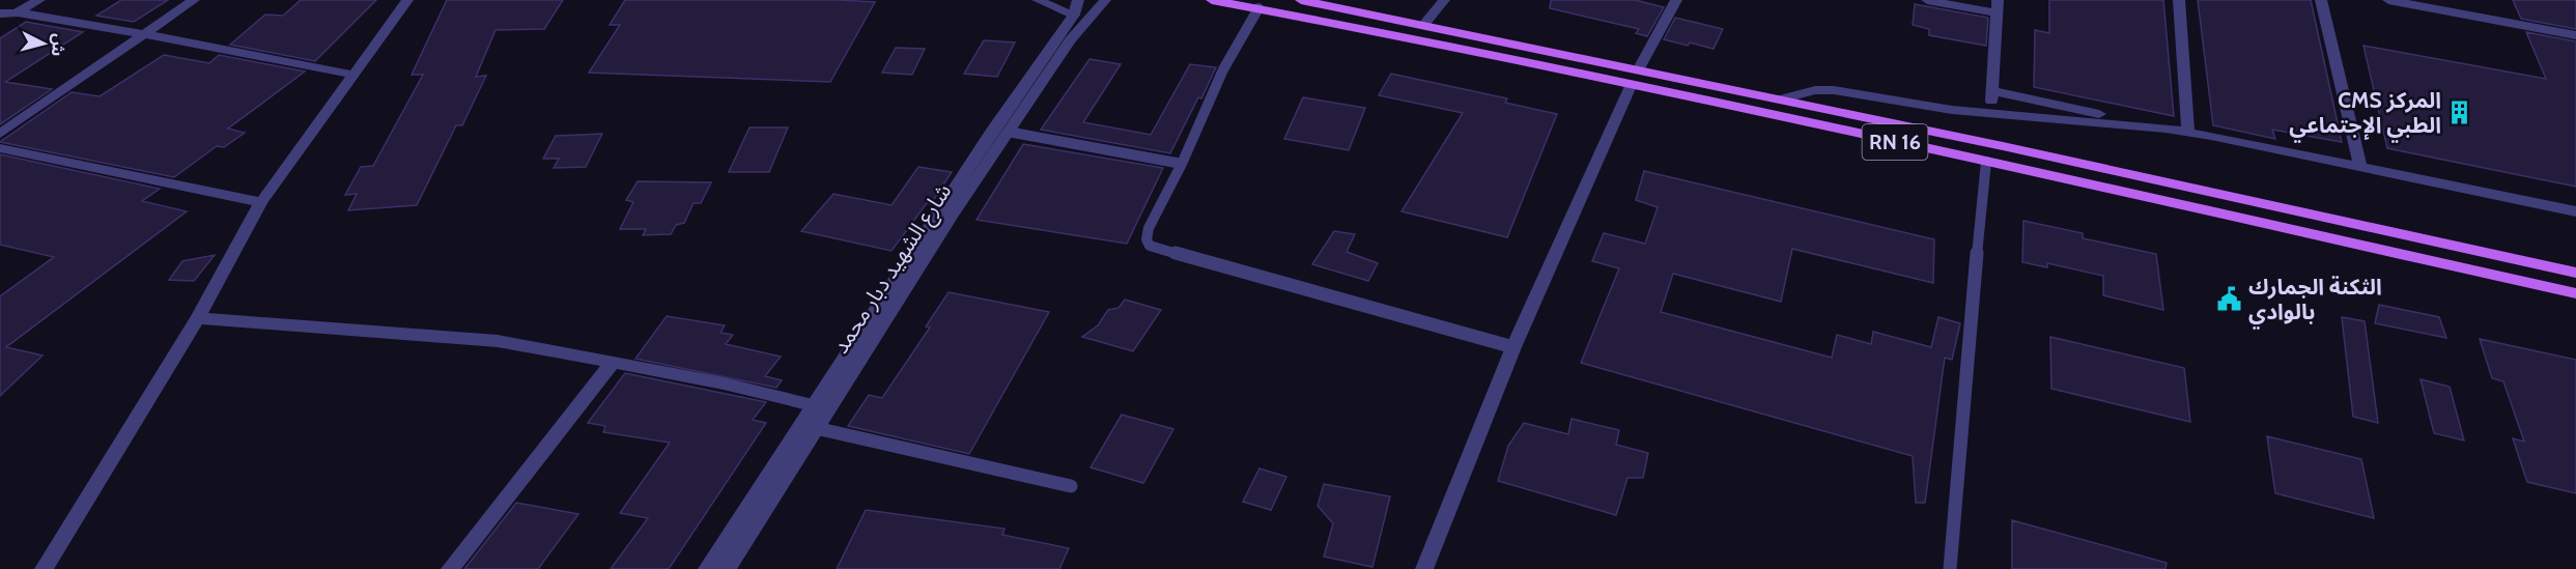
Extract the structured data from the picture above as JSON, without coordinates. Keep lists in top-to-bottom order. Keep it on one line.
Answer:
{"streets":{"main road":["RN 16"],"street":["شارع الشهيد دبار محمد"]},"places":{"building":["CMS المركز الطبي الإجتماعي"],"public building":["الثكنة الجمارك بالوادي"]},"north":"right"}
